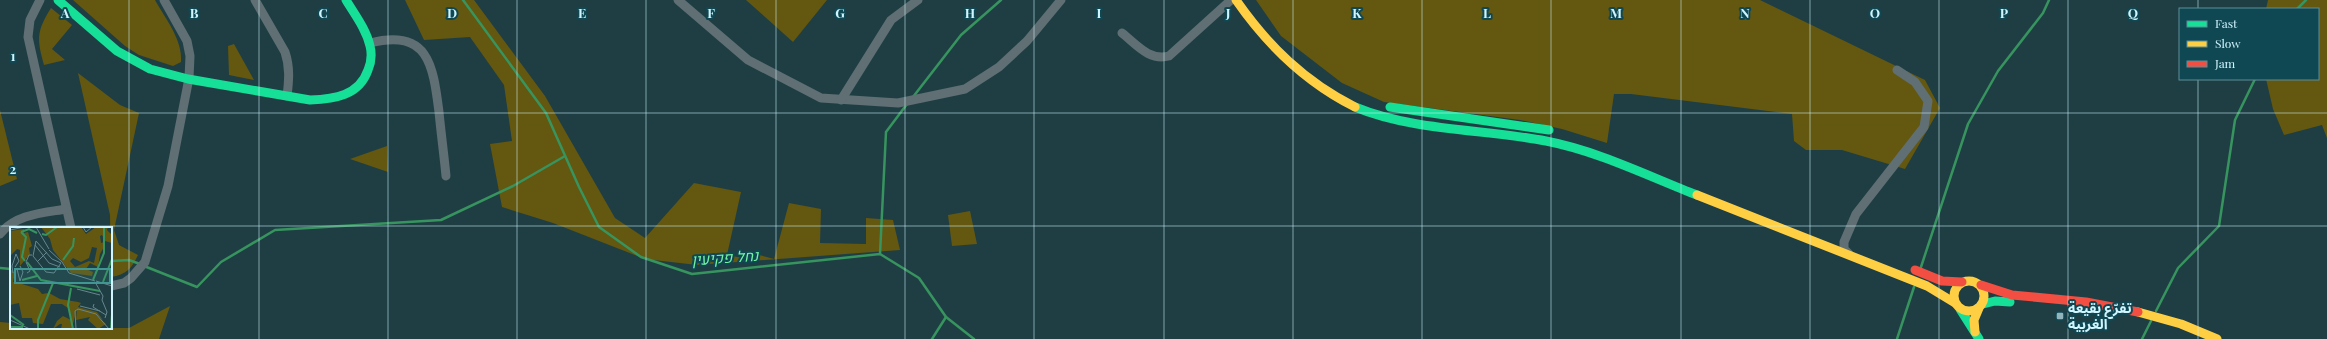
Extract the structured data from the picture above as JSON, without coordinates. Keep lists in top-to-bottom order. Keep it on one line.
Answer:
{"water":["נחל פקיעין"],"places":{"transit":["تفرّع بقيعة الغربية"]},"legend":["Fast","Slow","Jam"],"grid":{"columns":["A","B","C","D","E","F","G","H","I","J","K","L","M","N","O","P","Q"],"rows":["1","2"]}}
